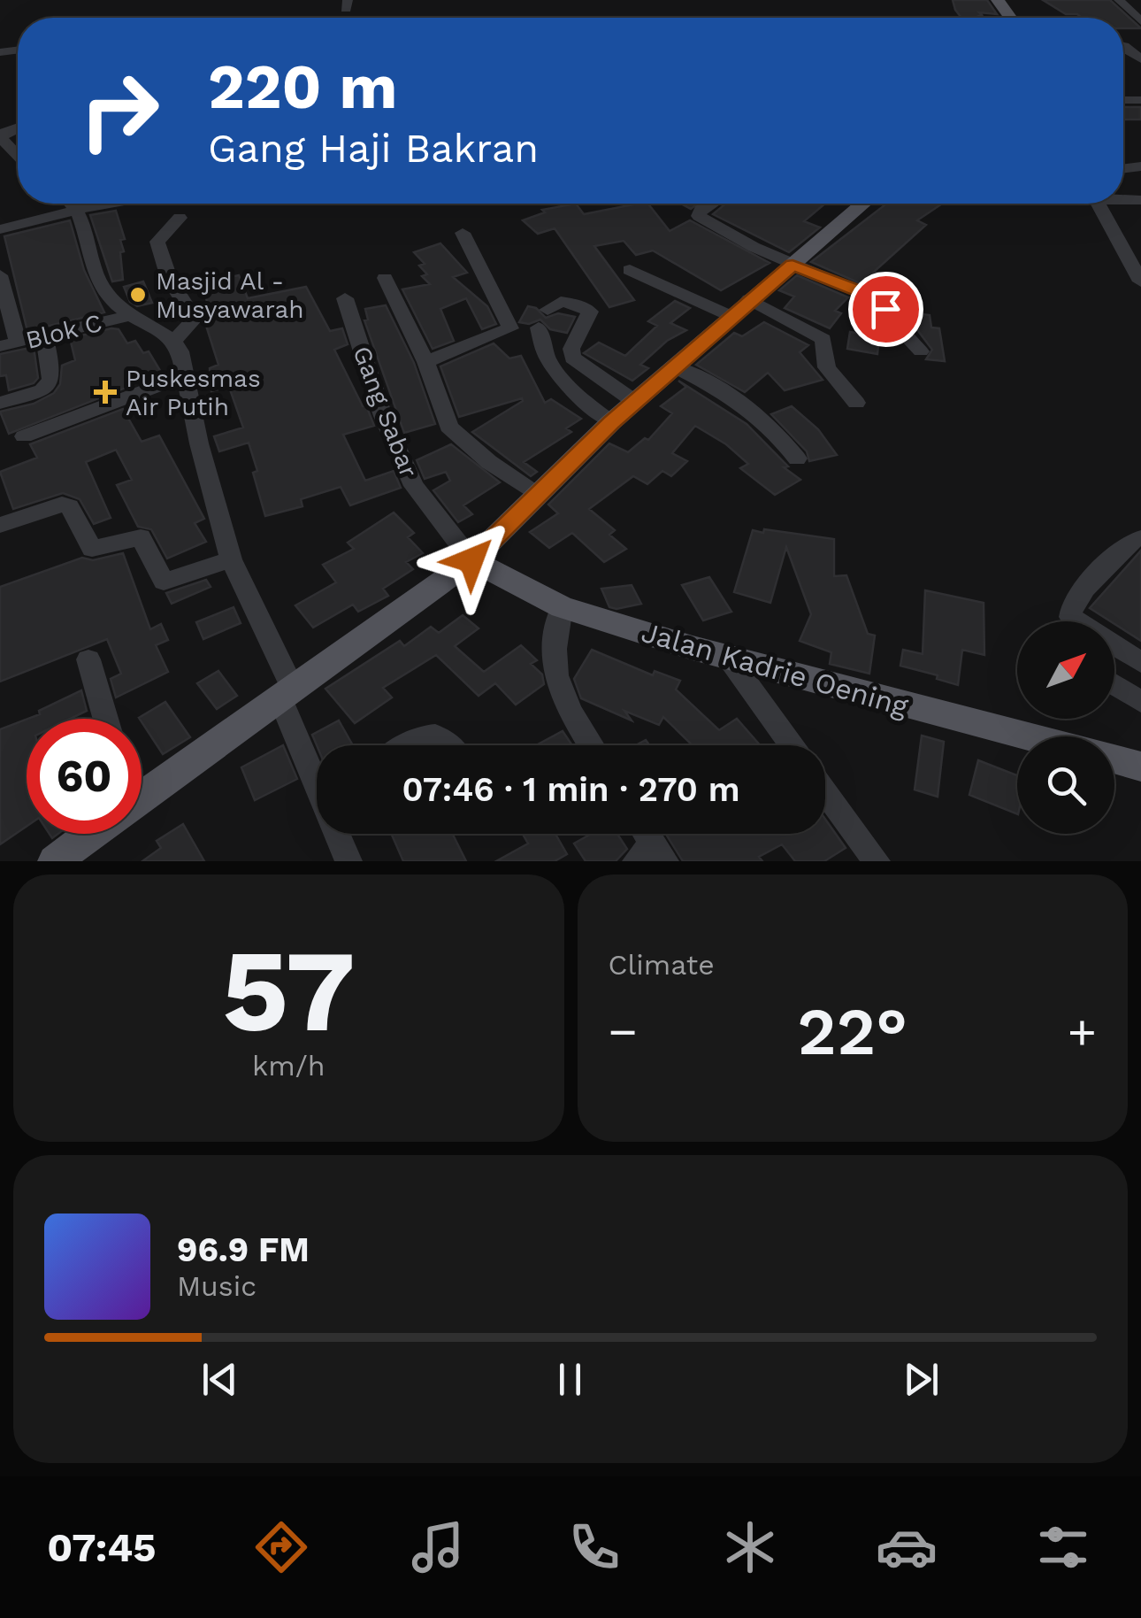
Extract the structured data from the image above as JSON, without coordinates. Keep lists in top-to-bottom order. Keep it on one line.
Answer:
{"streets":{"main road":["Jalan Kadrie Oening"],"street":["Blok C","Gang Sabar"]},"crossings":[["Gang Sabar","Jalan Kadrie Oening"]],"places":{"other":["Masjid Al - Musyawarah"],"health":["Puskesmas Air Putih"]},"north":"top right","page":{"turn":["220 m","Gang Haji Bakran"],"limit":"60","trip":"07:46 · 1 min · 270 m","tile":[["57","km/h"],"Climate"],"heat":["−","22°","+"],"song":["96.9 FM","Music"],"tabs":"07:45"}}
